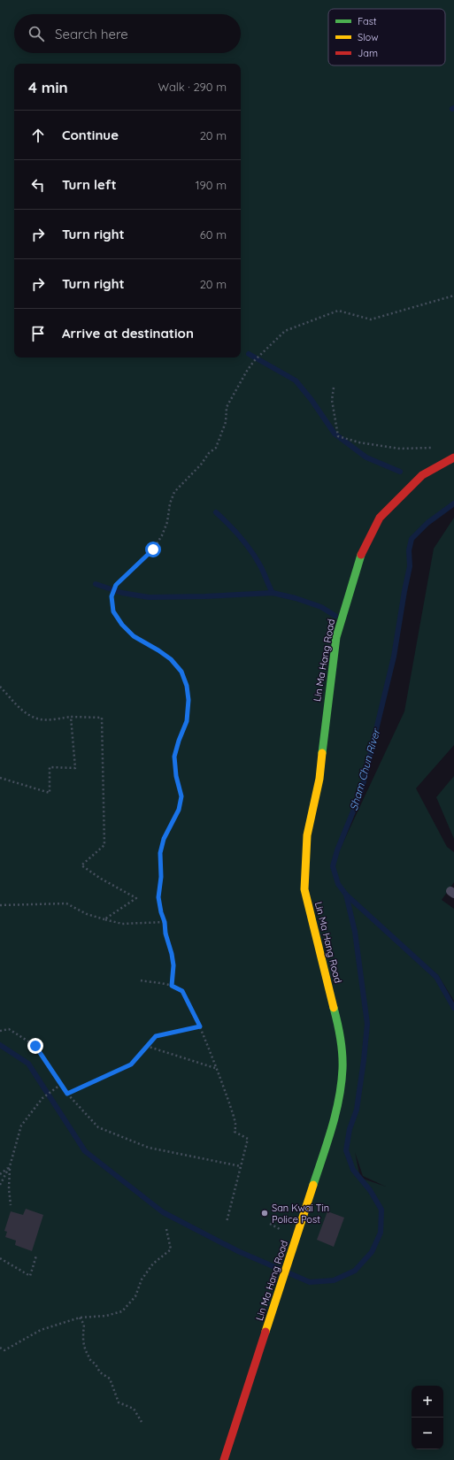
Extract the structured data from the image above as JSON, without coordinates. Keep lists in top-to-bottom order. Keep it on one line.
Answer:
{"streets":{"street":["Lin Ma Hang Road"]},"water":["Sham Chun River"],"places":["San Kwai Tin Police Post"],"legend":["Fast","Slow","Jam"],"page":{"search":"Search here","heading":["4 min","Walk · 290 m"],"list":[["Continue","20 m"],["Turn left","190 m"],["Turn right","60 m"],["Turn right","20 m"],"Arrive at destination"],"map_buttons":["+","−"]}}
